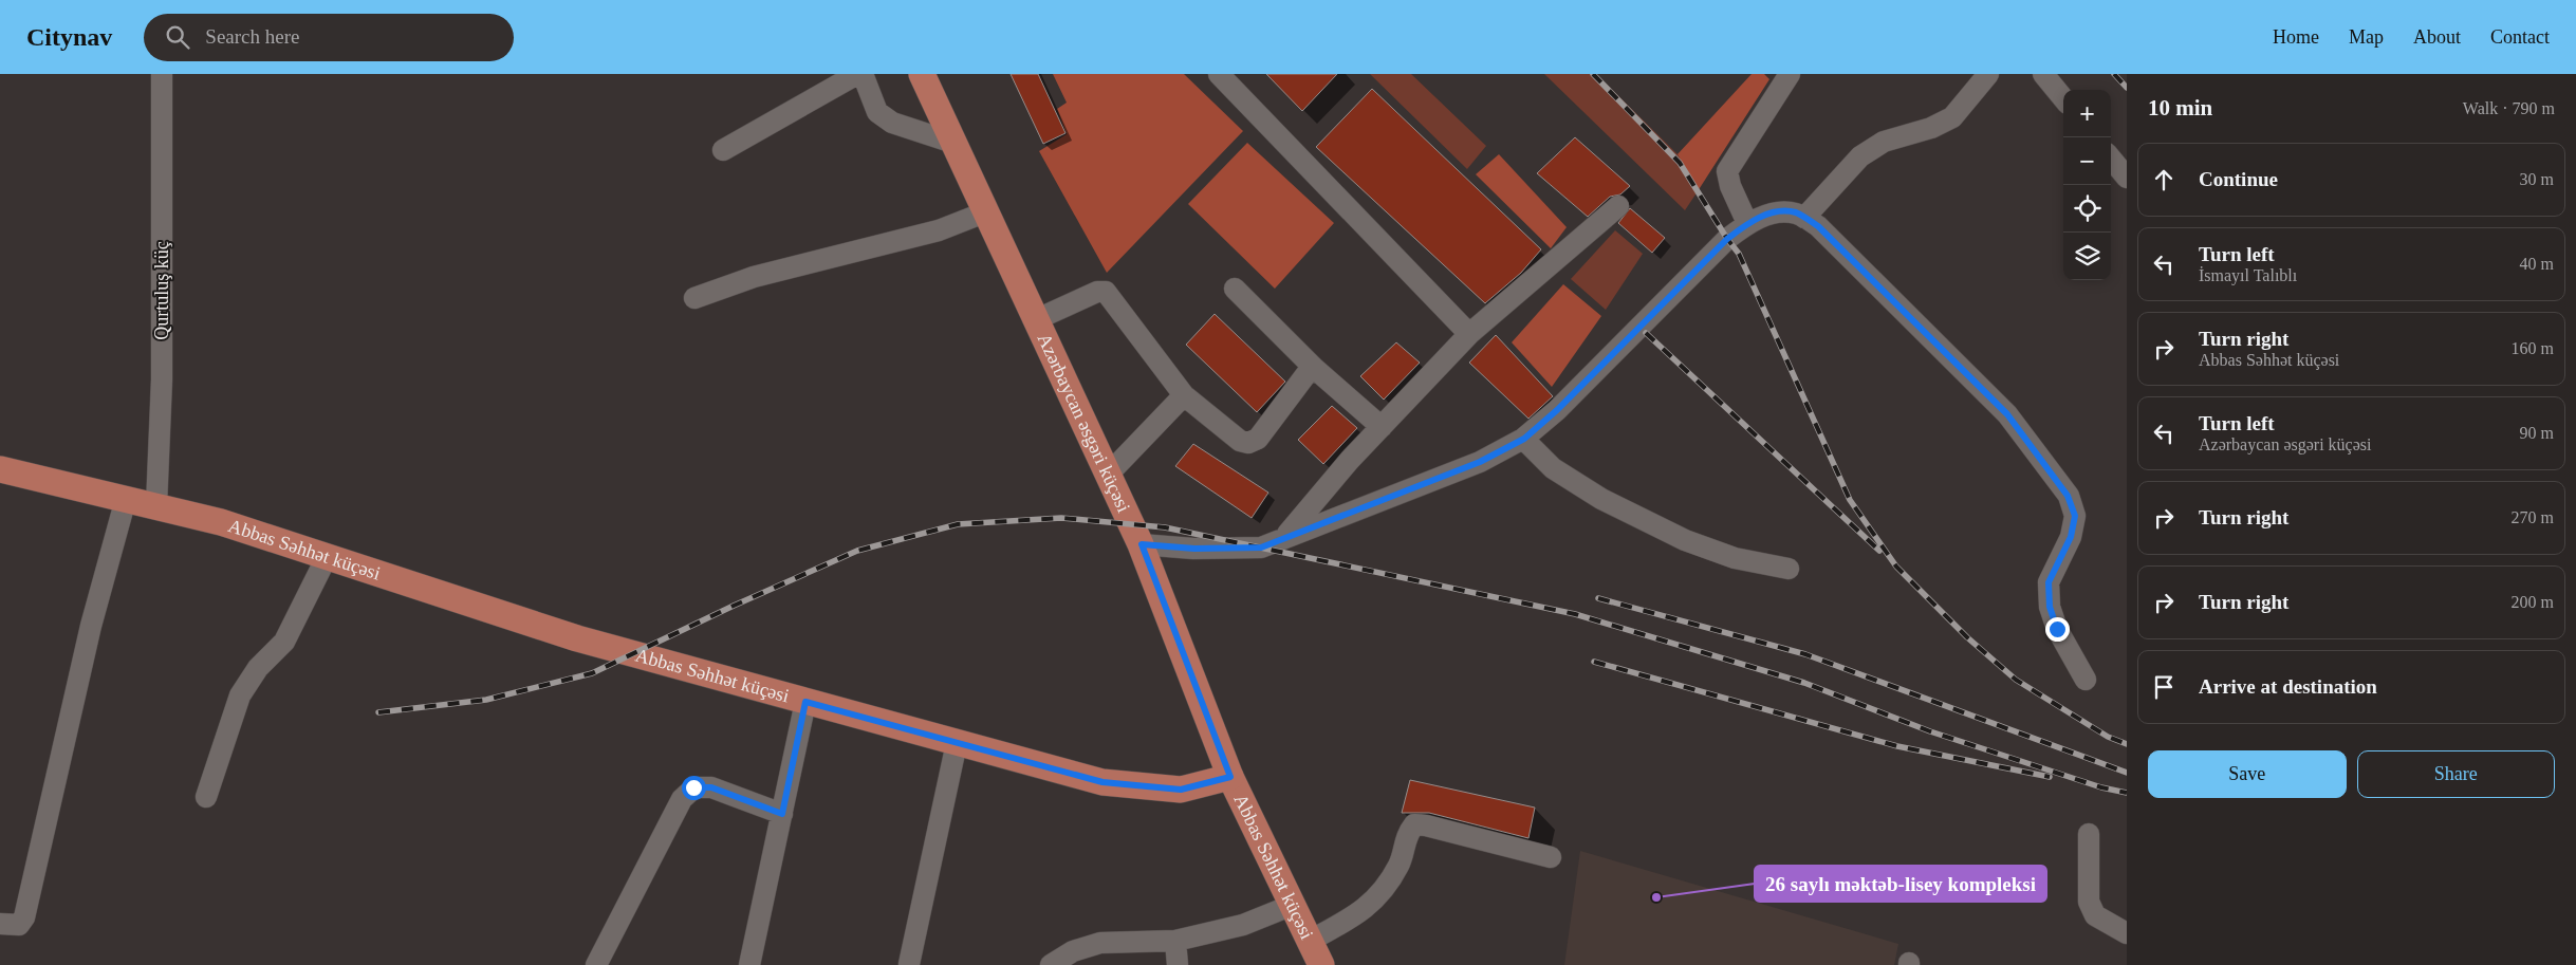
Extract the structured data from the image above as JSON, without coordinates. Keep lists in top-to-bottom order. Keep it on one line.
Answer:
{"streets":{"main road":["Azərbaycan əsgəri küçəsi","Abbas Səhhət küçəsi"],"street":["Qurtuluş küç"]},"crossings":[["Qurtuluş küç","Abbas Səhhət küçəsi"],["Azərbaycan əsgəri küçəsi","Abbas Səhhət küçəsi"]],"places":["26 saylı məktəb-lisey kompleksi"],"page":{"header":"Citynav","search":"Search here","nav":["Home","Map","About","Contact"],"heading":["10 min","Walk · 790 m"],"map_buttons":["+","−"],"list":[["Continue","30 m"],["Turn left","İsmayıl Talıblı","40 m"],["Turn right","Abbas Səhhət küçəsi","160 m"],["Turn left","Azərbaycan əsgəri küçəsi","90 m"],["Turn right","270 m"],["Turn right","200 m"],"Arrive at destination"],"buttons":["Save","Share"]}}
